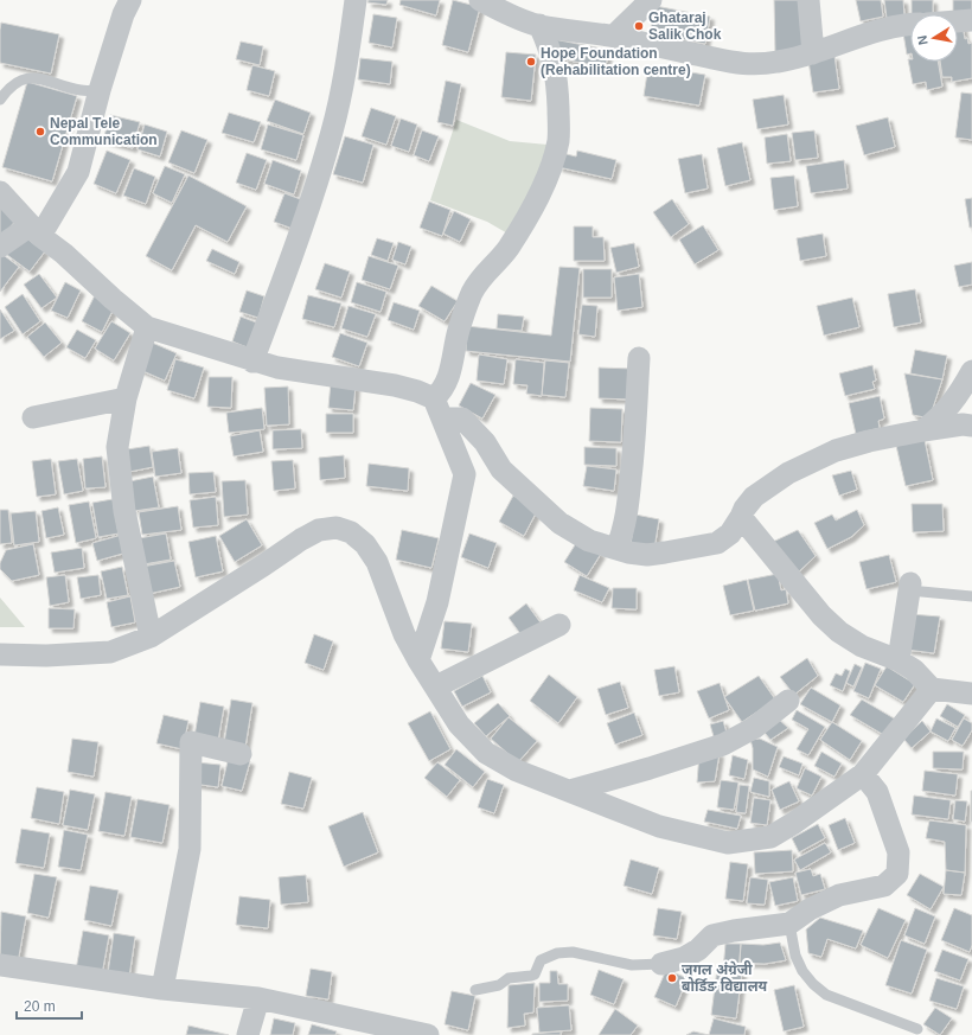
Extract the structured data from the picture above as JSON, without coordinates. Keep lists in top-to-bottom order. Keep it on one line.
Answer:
{"places":["Ghataraj Salik Chok","Hope Foundation (Rehabilitation centre)","Nepal Tele Communication","जुगल अंग्रेजी बोर्डिङ विद्यालय"],"scale_bar":"20 m","north":"left"}
